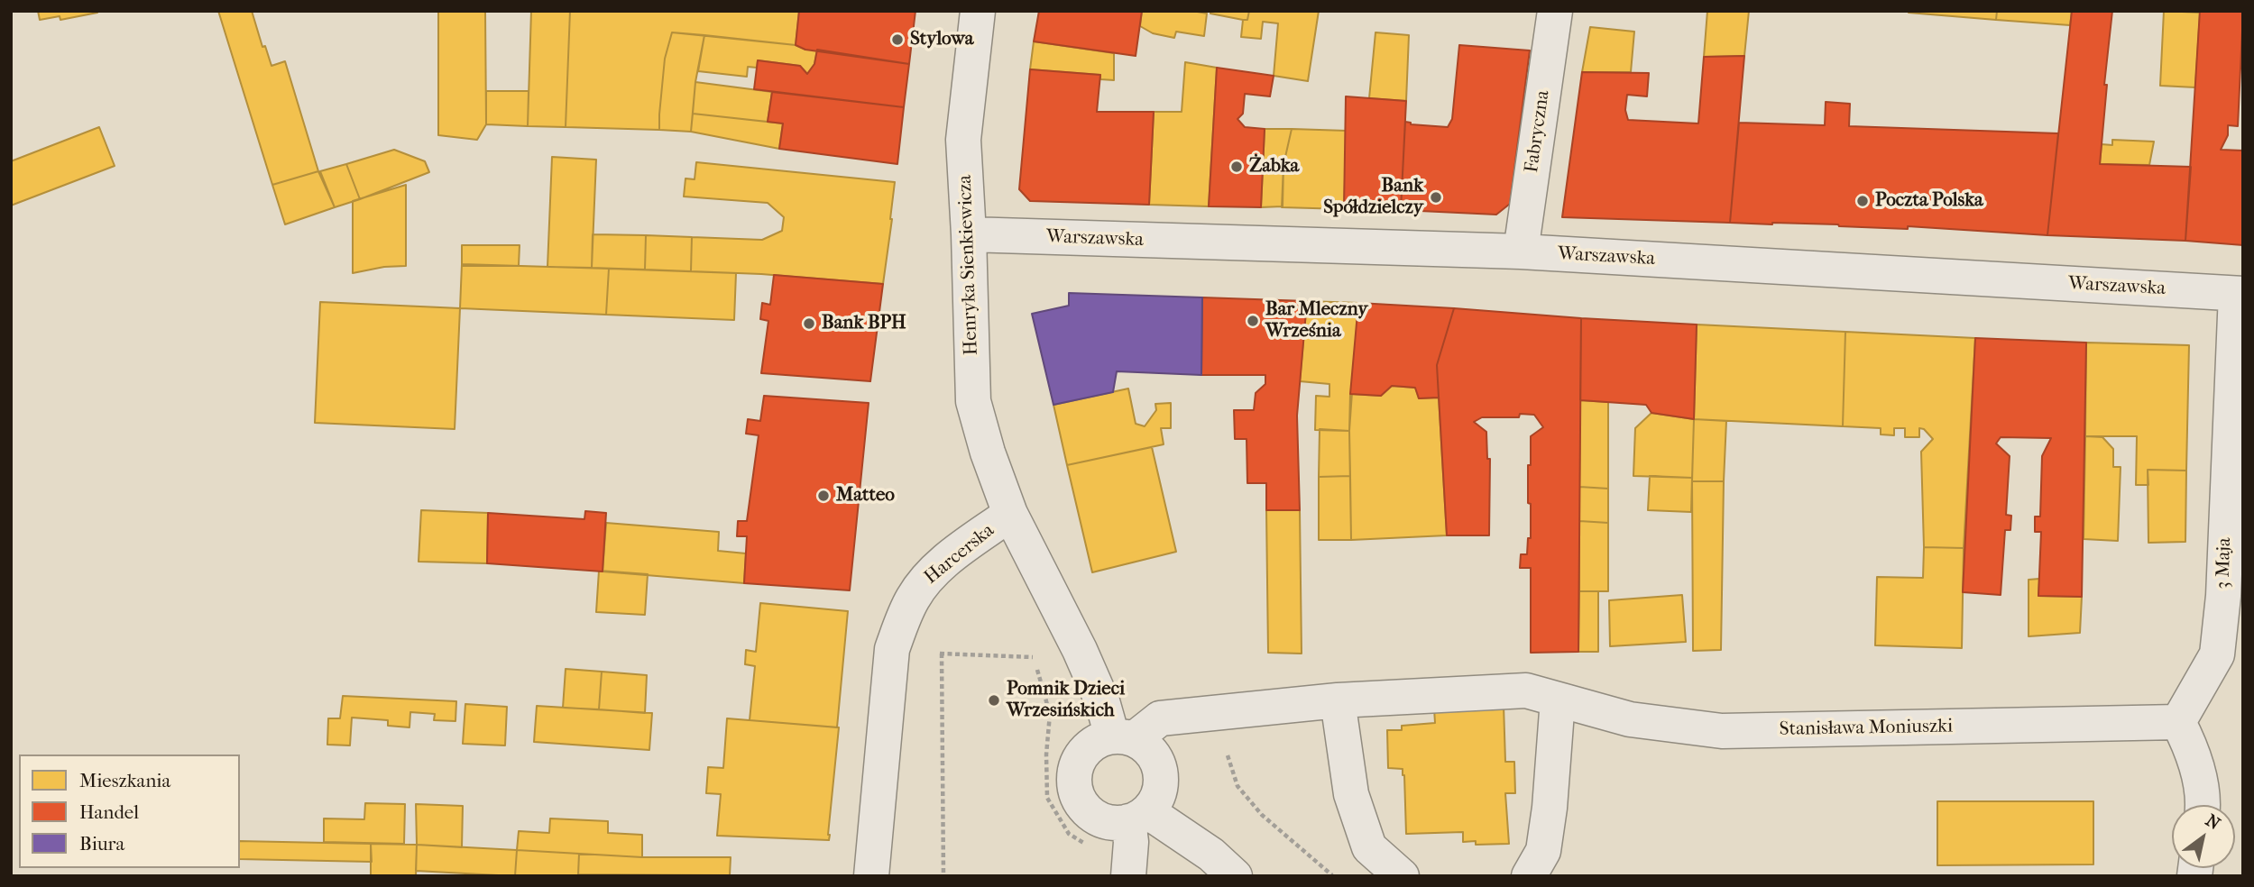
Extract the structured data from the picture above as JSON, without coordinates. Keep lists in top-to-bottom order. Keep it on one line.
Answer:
{"streets":{"street":["Fabryczna","Warszawska","Henryka Sienkiewicza","Harcerska","3 Maja","Stanisława Moniuszki"]},"crossings":[["Fabryczna","Warszawska"],["Warszawska","Henryka Sienkiewicza"],["Warszawska","3 Maja"],["Henryka Sienkiewicza","Harcerska"],["Harcerska","Stanisława Moniuszki"],["3 Maja","Stanisława Moniuszki"]],"places":["Stylowa","Żabka","Bank Spółdzielczy","Poczta Polska","Bar Mleczny Września","Bank BPH","Matteo","Pomnik Dzieci Wrzesińskich"],"legend":["Mieszkania","Handel","Biura"],"north":"top right"}
